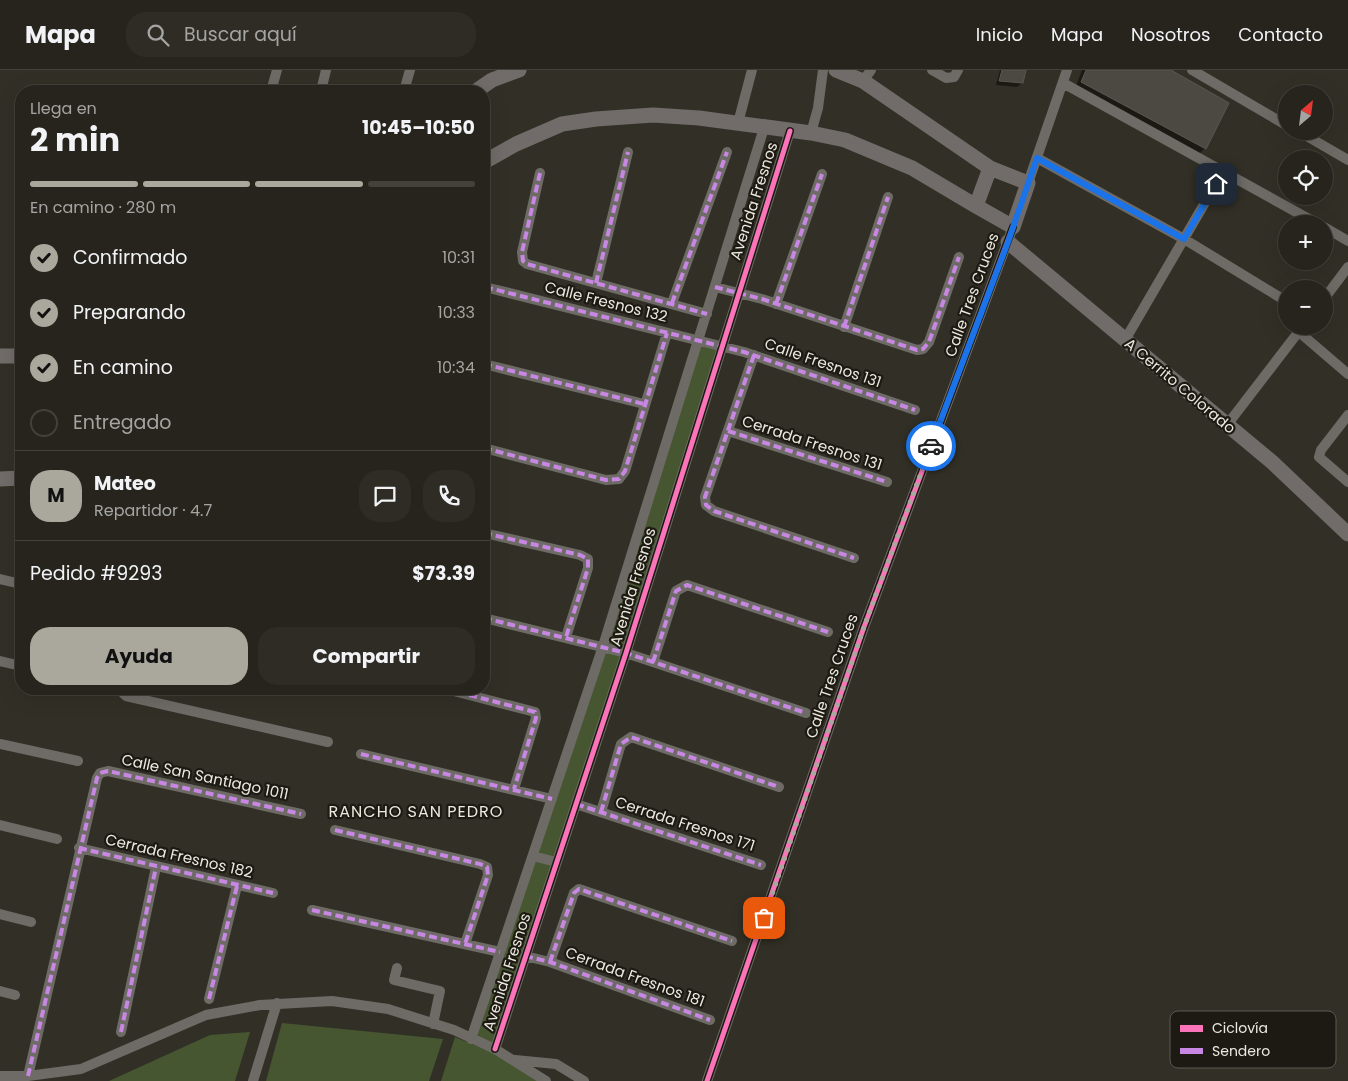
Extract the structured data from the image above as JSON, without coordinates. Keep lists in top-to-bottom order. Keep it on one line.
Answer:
{"streets":{"main road":["A Cerrito Colorado"],"street":["Avenida Fresnos","Calle Tres Cruces","Calle Fresnos 132","Calle Fresnos 131","Cerrada Fresnos 131","Calle San Santiago 1011","Cerrada Fresnos 171","Cerrada Fresnos 182","Cerrada Fresnos 181"]},"crossings":[["Avenida Fresnos","Calle Fresnos 132"],["Avenida Fresnos","Calle Fresnos 131"],["Avenida Fresnos","Cerrada Fresnos 171"],["Avenida Fresnos","Cerrada Fresnos 181"],["Calle Tres Cruces","A Cerrito Colorado"],["Calle Fresnos 132","Calle Fresnos 131"],["Calle Fresnos 131","Cerrada Fresnos 131"],["Calle San Santiago 1011","Cerrada Fresnos 182"]],"districts":["RANCHO SAN PEDRO"],"legend":["Ciclovía","Sendero"],"north":"top right","page":{"header":"Mapa","search":"Buscar aquí","nav":["Inicio","Mapa","Nosotros","Contacto"],"map_buttons":["+","−"],"heading":["2 min","Llega en","10:45–10:50"],"panel":["Mateo","Repartidor · 4.7","Pedido #9293","$73.39"],"bar":"En camino · 280 m","list":[["Confirmado","10:31"],["Preparando","10:33"],["En camino","10:34"],"Entregado"],"round":"M","buttons":["Ayuda","Compartir"]}}
